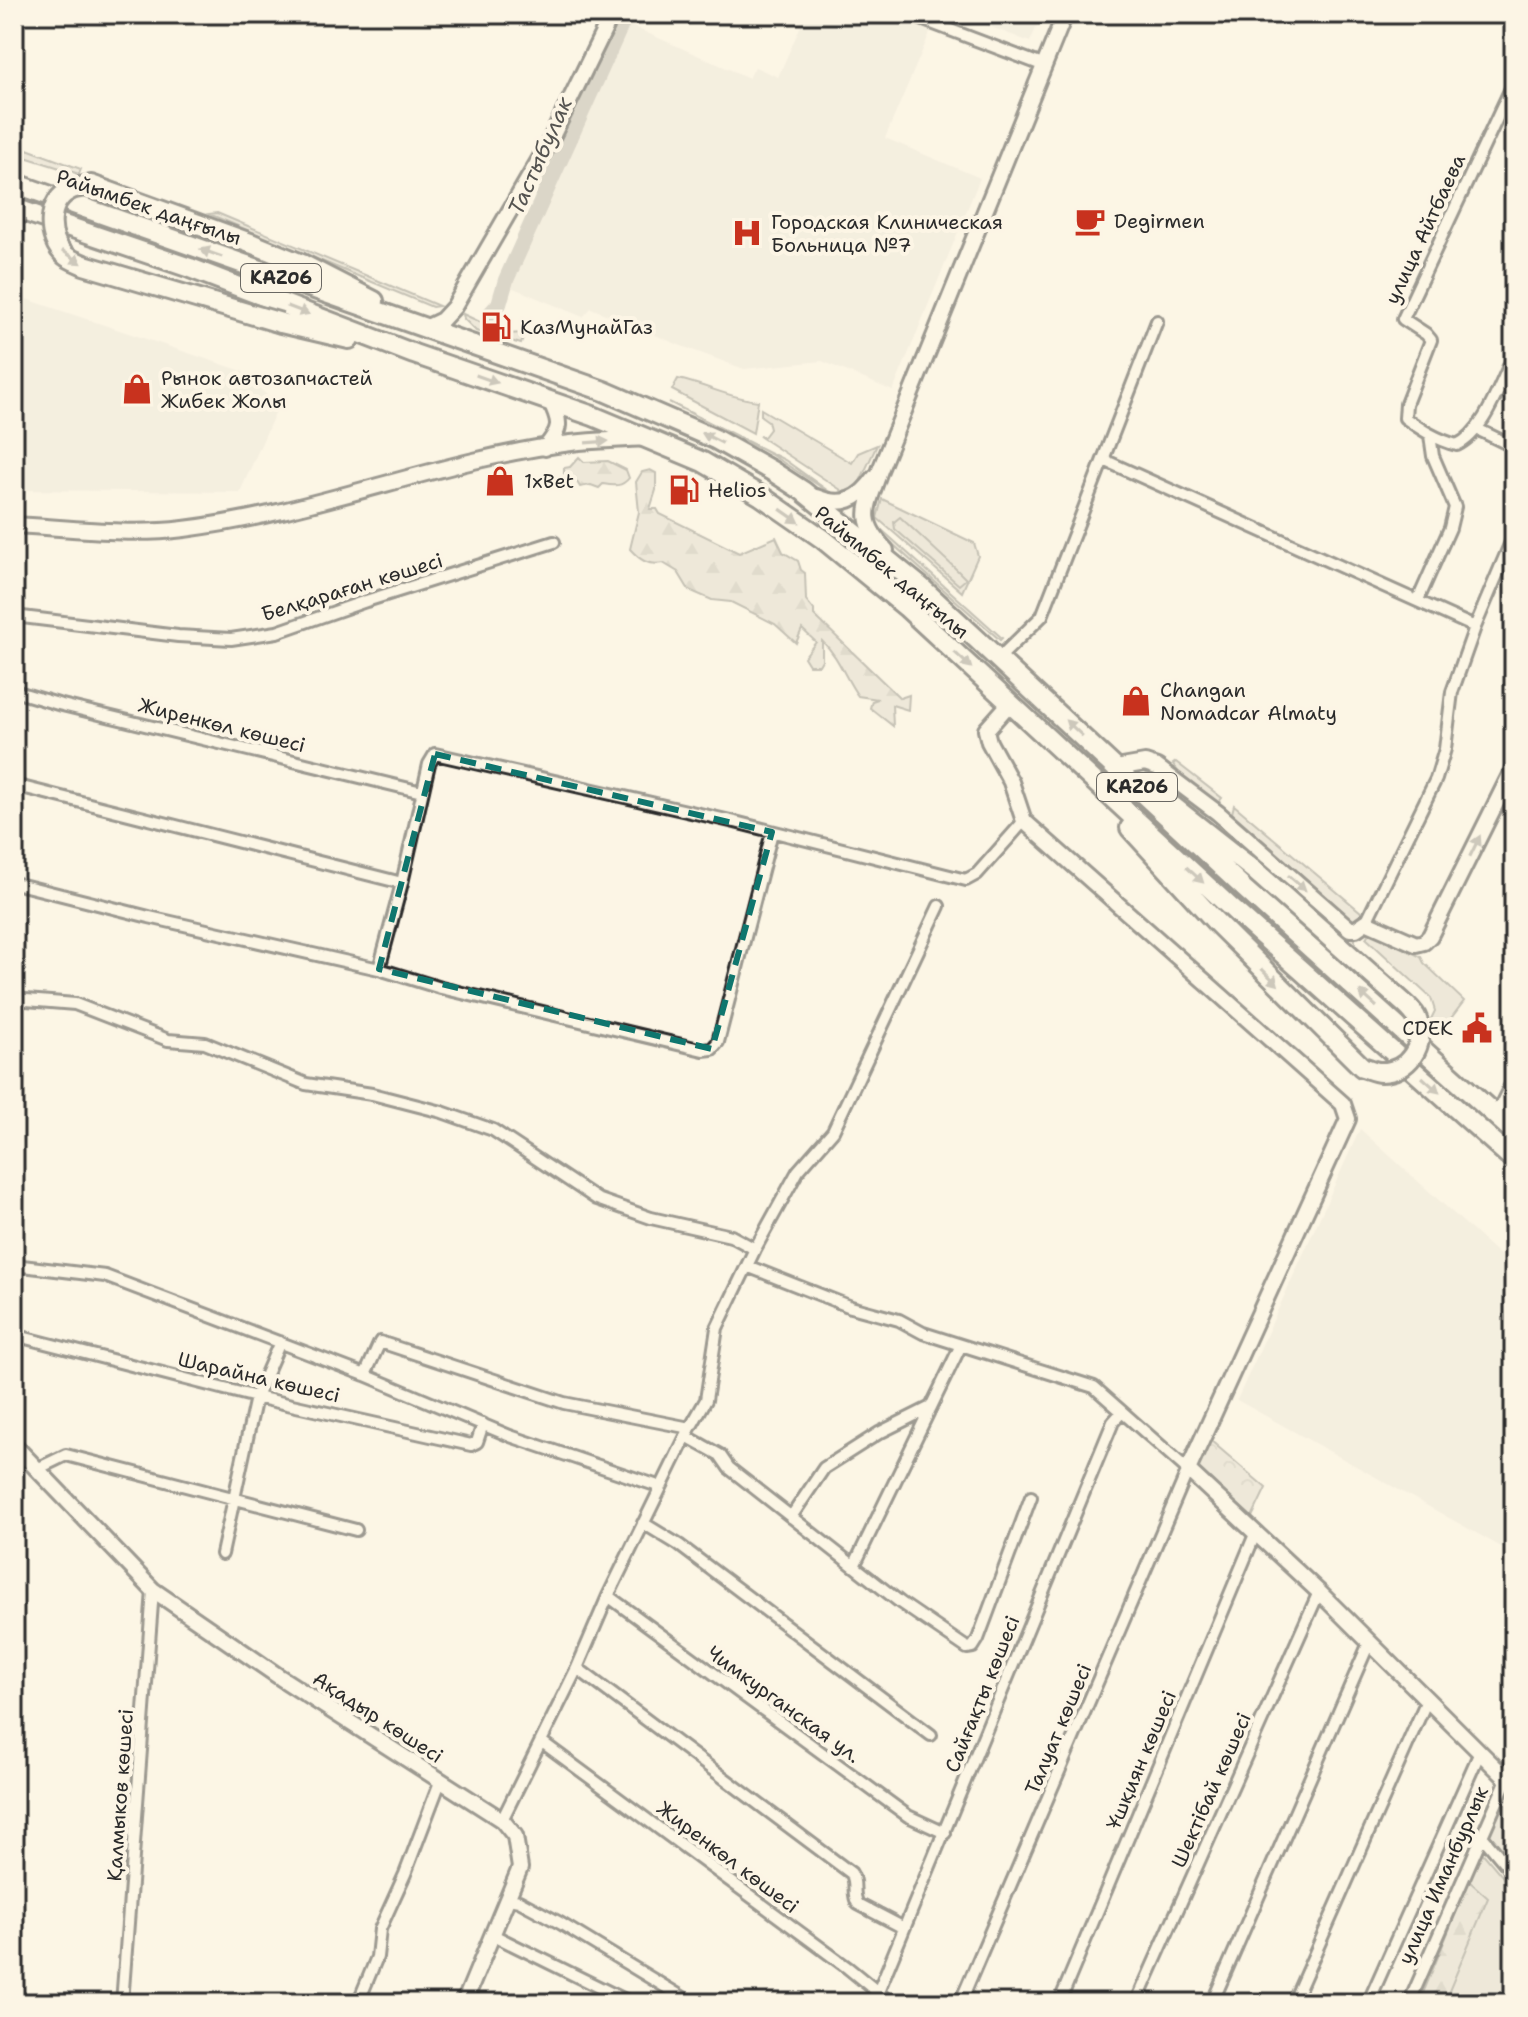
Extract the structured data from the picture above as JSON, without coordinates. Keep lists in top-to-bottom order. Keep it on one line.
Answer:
{"streets":{"highway":["Райымбек даңғылы","KАZ06"],"street":["улица Айтбаева","Белқараған көшесі","Жиренкөл көшесі","Шарайна көшесі","Сайғақты көшесі","Чимкурганская ул.","Ақадыр көшесі","Талуат көшесі","Ұшқиян көшесі","Шектібай көшесі","Қалмыков көшесі","улица Иманбурлык"]},"crossings":[["Жиренкөл көшесі","Сайғақты көшесі"],["Сайғақты көшесі","Чимкурганская ул."],["Ақадыр көшесі","Қалмыков көшесі"]],"water":["Тастыбулак"],"places":{"cafe":["Degirmen"],"hospital":["Городская Клиническая Больница №7"],"fuel station":["КазМунайГаз","Helios"],"shop":["Рынок автозапчастей Жибек Жолы","1xBet","Changan Nomadcar Almaty"],"public building":["CDEK"]}}
